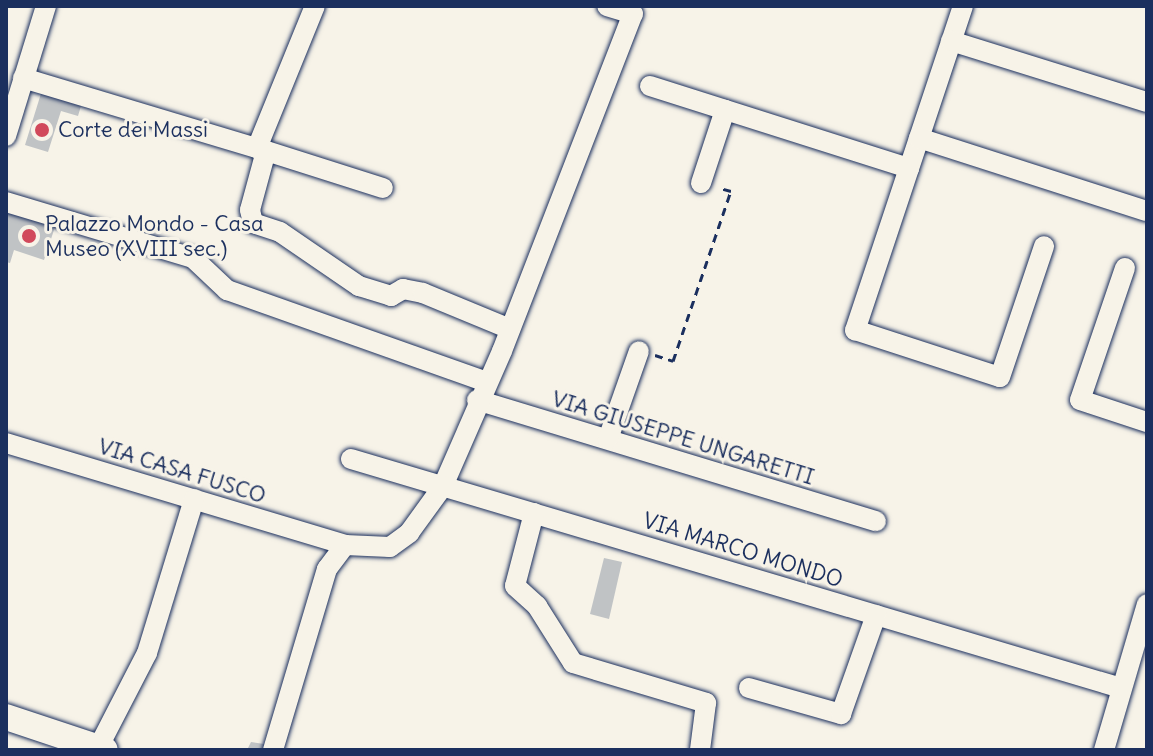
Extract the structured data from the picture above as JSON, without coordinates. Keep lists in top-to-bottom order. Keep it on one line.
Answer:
{"streets":{"street":["VIA GIUSEPPE UNGARETTI","VIA CASA FUSCO","VIA MARCO MONDO"]},"crossings":[["VIA CASA FUSCO","VIA MARCO MONDO"]],"places":["Corte dei Massi","Palazzo Mondo - Casa Museo (XVIII sec.)"]}
